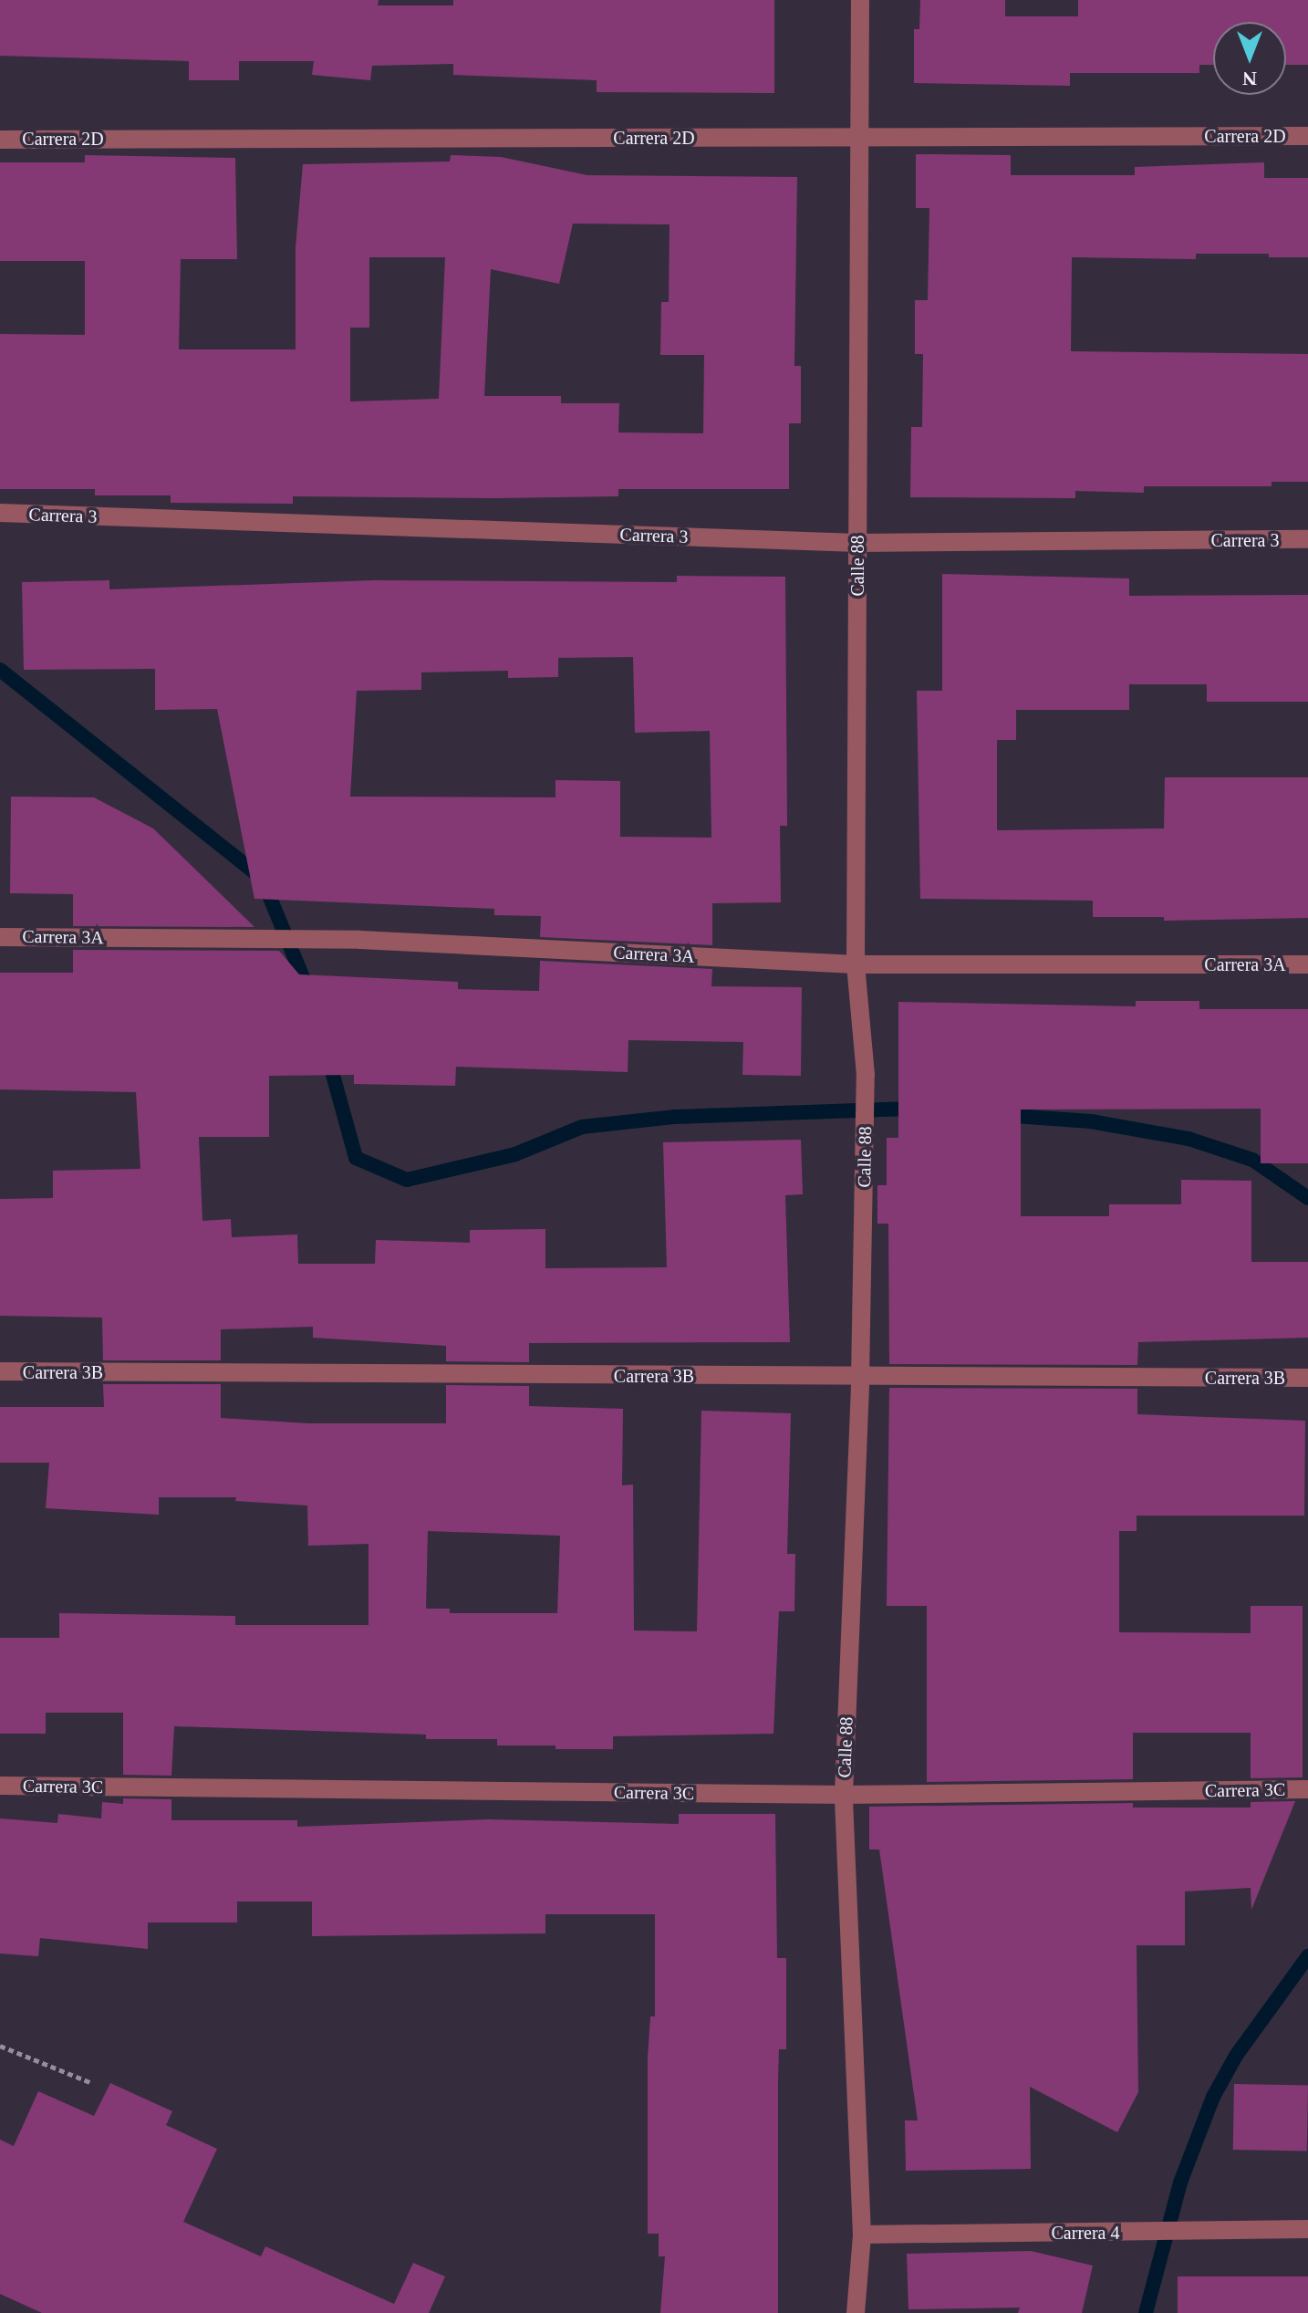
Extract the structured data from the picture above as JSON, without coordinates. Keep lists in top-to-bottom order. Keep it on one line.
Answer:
{"streets":{"street":["Carrera 2D","Carrera 3","Calle 88","Carrera 3A","Carrera 3B","Carrera 3C","Carrera 4"]},"crossings":[["Carrera 2D","Calle 88"],["Carrera 3","Calle 88"],["Calle 88","Carrera 3A"],["Calle 88","Carrera 3B"],["Calle 88","Carrera 3C"],["Calle 88","Carrera 4"]],"north":"bottom"}
